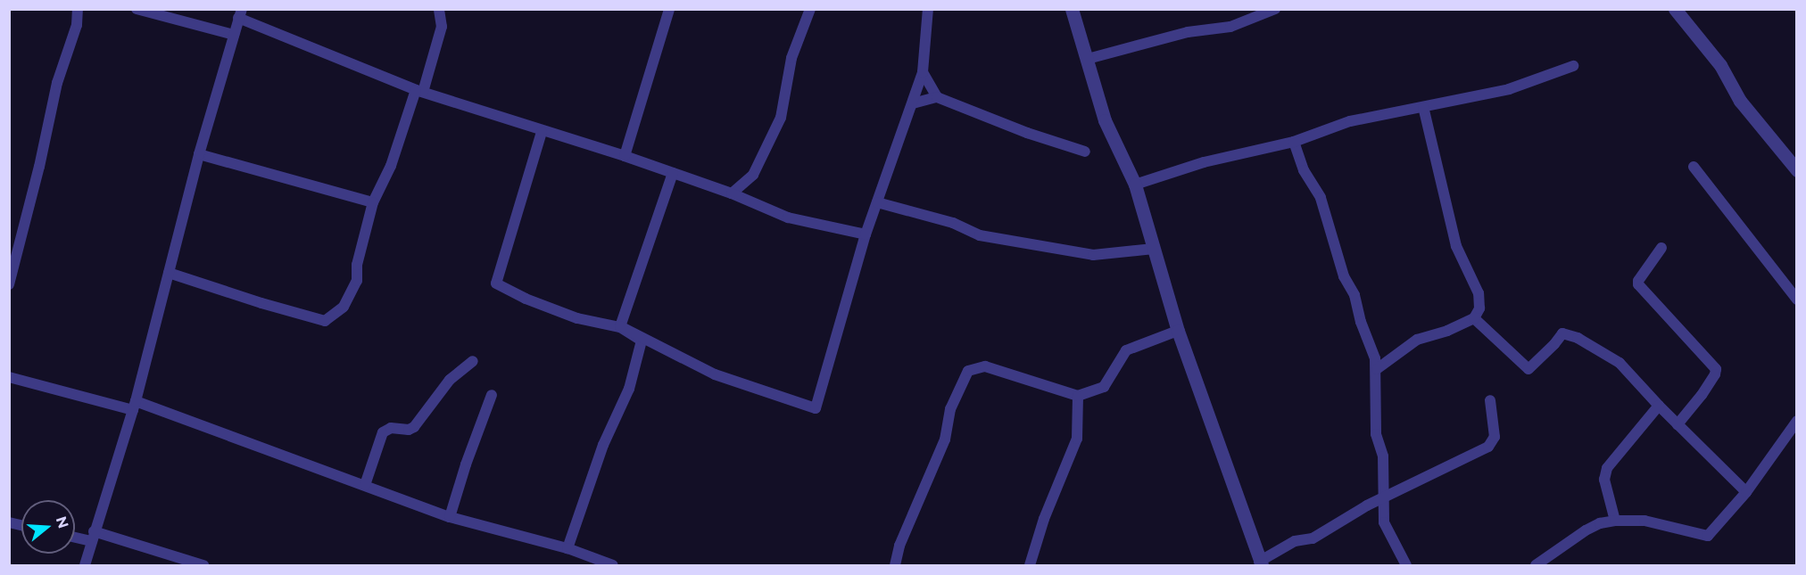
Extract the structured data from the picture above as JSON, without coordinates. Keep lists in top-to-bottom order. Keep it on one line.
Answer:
{"north":"right"}
